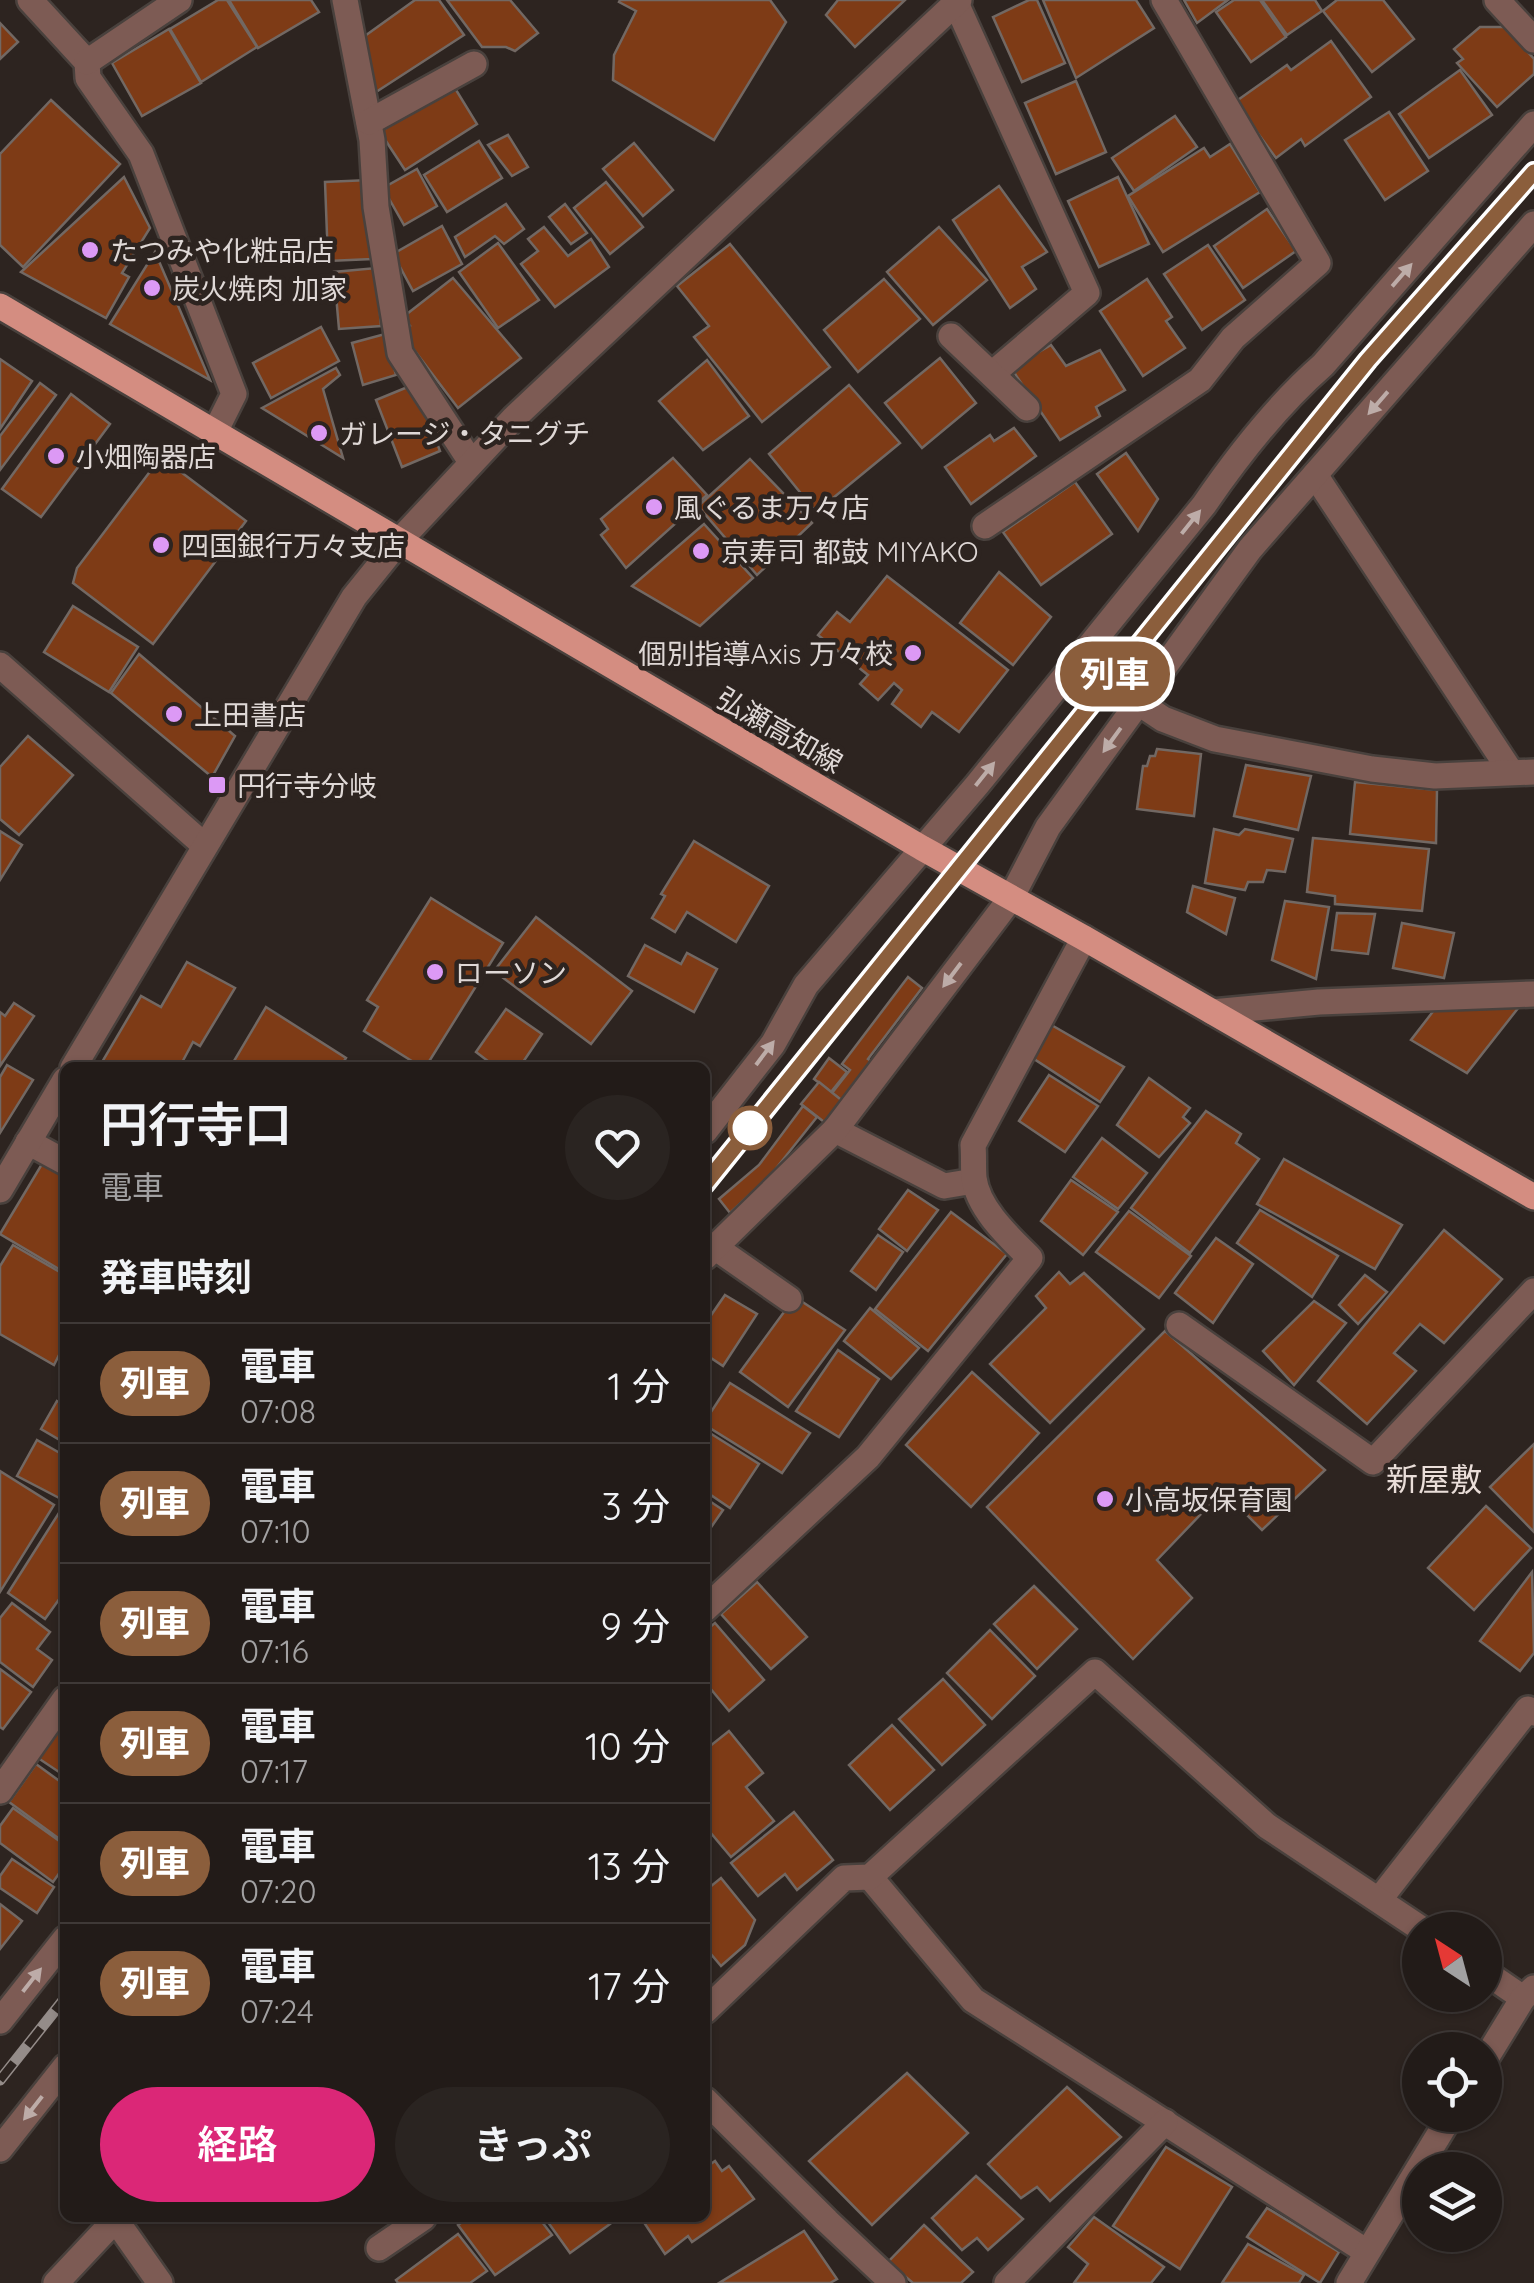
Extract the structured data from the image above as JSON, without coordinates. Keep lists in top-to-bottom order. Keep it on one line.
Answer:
{"streets":{"main road":["弘瀬高知線"]},"districts":["新屋敷"],"places":{"other":["たつみや化粧品店","炭火焼肉 加家","ガレージ・タニグチ","小畑陶器店","風ぐるま万々店","四国銀行万々支店","京寿司 都鼓 MIYAKO","個別指導Axis 万々校","上田書店","ローソン","小高坂保育園"],"transit":["円行寺分岐"]},"north":"top left","page":{"on_map":"列車","heading":[["円行寺口","電車"],"発車時刻"],"list":[{"mark":"列車","name":"電車","note":"07:08","value":"1 分"},{"mark":"列車","name":"電車","note":"07:10","value":"3 分"},{"mark":"列車","name":"電車","note":"07:16","value":"9 分"},{"mark":"列車","name":"電車","note":"07:17","value":"10 分"},{"mark":"列車","name":"電車","note":"07:20","value":"13 分"},{"mark":"列車","name":"電車","note":"07:24","value":"17 分"}],"buttons":["経路","きっぷ"]}}
